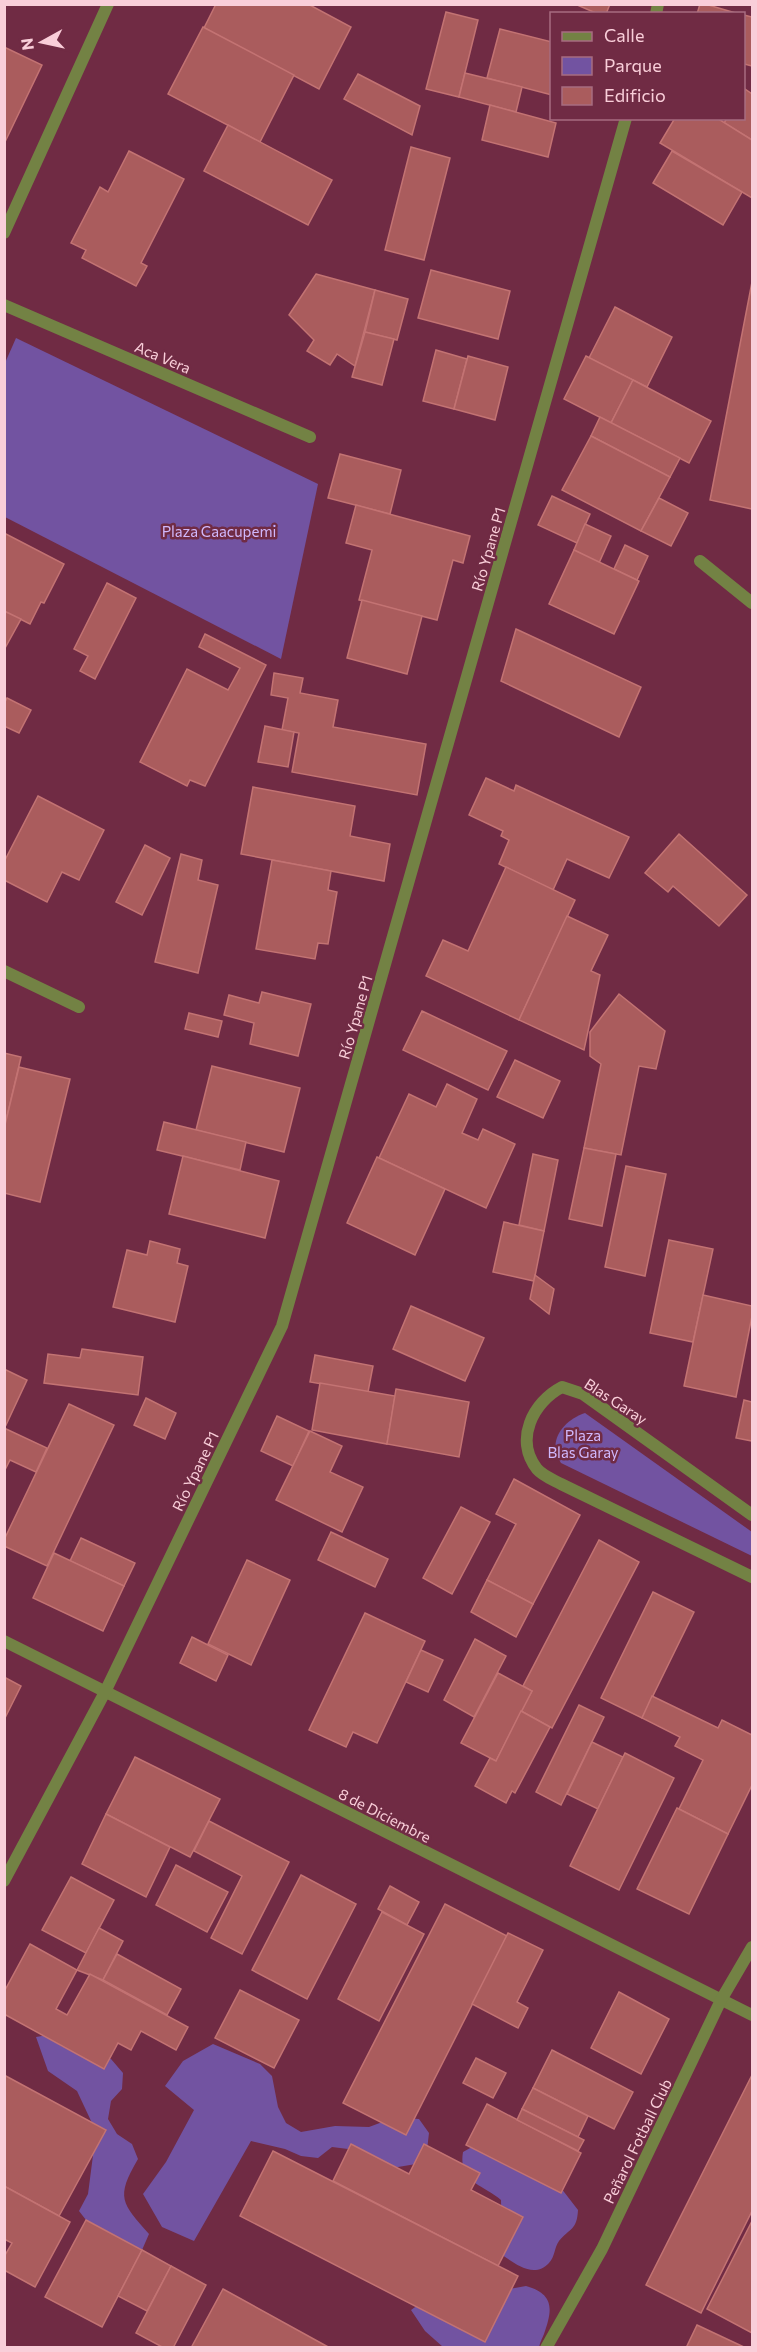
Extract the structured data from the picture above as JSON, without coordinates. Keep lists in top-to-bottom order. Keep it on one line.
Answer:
{"streets":{"street":["Aca Vera","Río Ypane P1","Blas Garay","8 de Diciembre","Peñarol Fotball Club"]},"crossings":[["Río Ypane P1","8 de Diciembre"],["8 de Diciembre","Peñarol Fotball Club"]],"parks":["Plaza Caacupemi","Plaza Blas Garay"],"legend":["Calle","Parque","Edificio"],"north":"left"}
